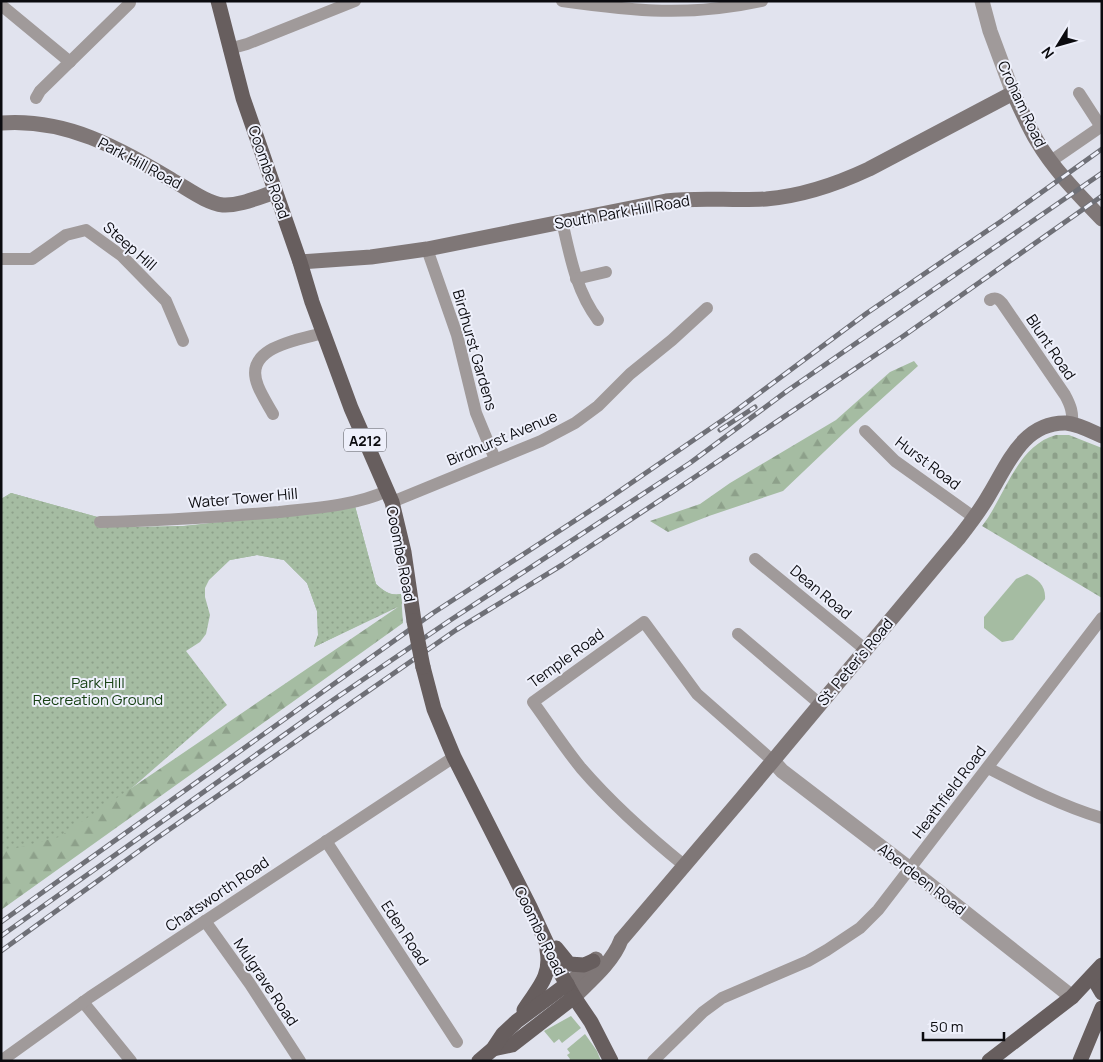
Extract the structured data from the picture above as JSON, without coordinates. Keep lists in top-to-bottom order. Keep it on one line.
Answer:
{"streets":{"main road":["Croham Road","Park Hill Road","Coombe Road","South Park Hill Road","A212","St. Peter's Road"],"street":["Steep Hill","Blunt Road","Birdhurst Gardens","Birdhurst Avenue","Hurst Road","Water Tower Hill","Dean Road","Temple Road","Heathfield Road","Aberdeen Road","Chatsworth Road","Eden Road","Mulgrave Road"]},"crossings":[["Croham Road","South Park Hill Road"],["Park Hill Road","Coombe Road"],["Coombe Road","South Park Hill Road"],["Coombe Road","Birdhurst Avenue"],["Coombe Road","Water Tower Hill"],["Coombe Road","St. Peter's Road"],["Coombe Road","Chatsworth Road"],["South Park Hill Road","Birdhurst Gardens"],["Blunt Road","St. Peter's Road"],["Birdhurst Gardens","Birdhurst Avenue"],["Birdhurst Avenue","Water Tower Hill"],["Hurst Road","St. Peter's Road"],["Dean Road","St. Peter's Road"],["Temple Road","St. Peter's Road"],["Temple Road","Aberdeen Road"],["St. Peter's Road","Aberdeen Road"],["Heathfield Road","Aberdeen Road"],["Chatsworth Road","Eden Road"],["Chatsworth Road","Mulgrave Road"]],"parks":["Park Hill Recreation Ground"],"scale_bar":"50 m","north":"bottom left"}
